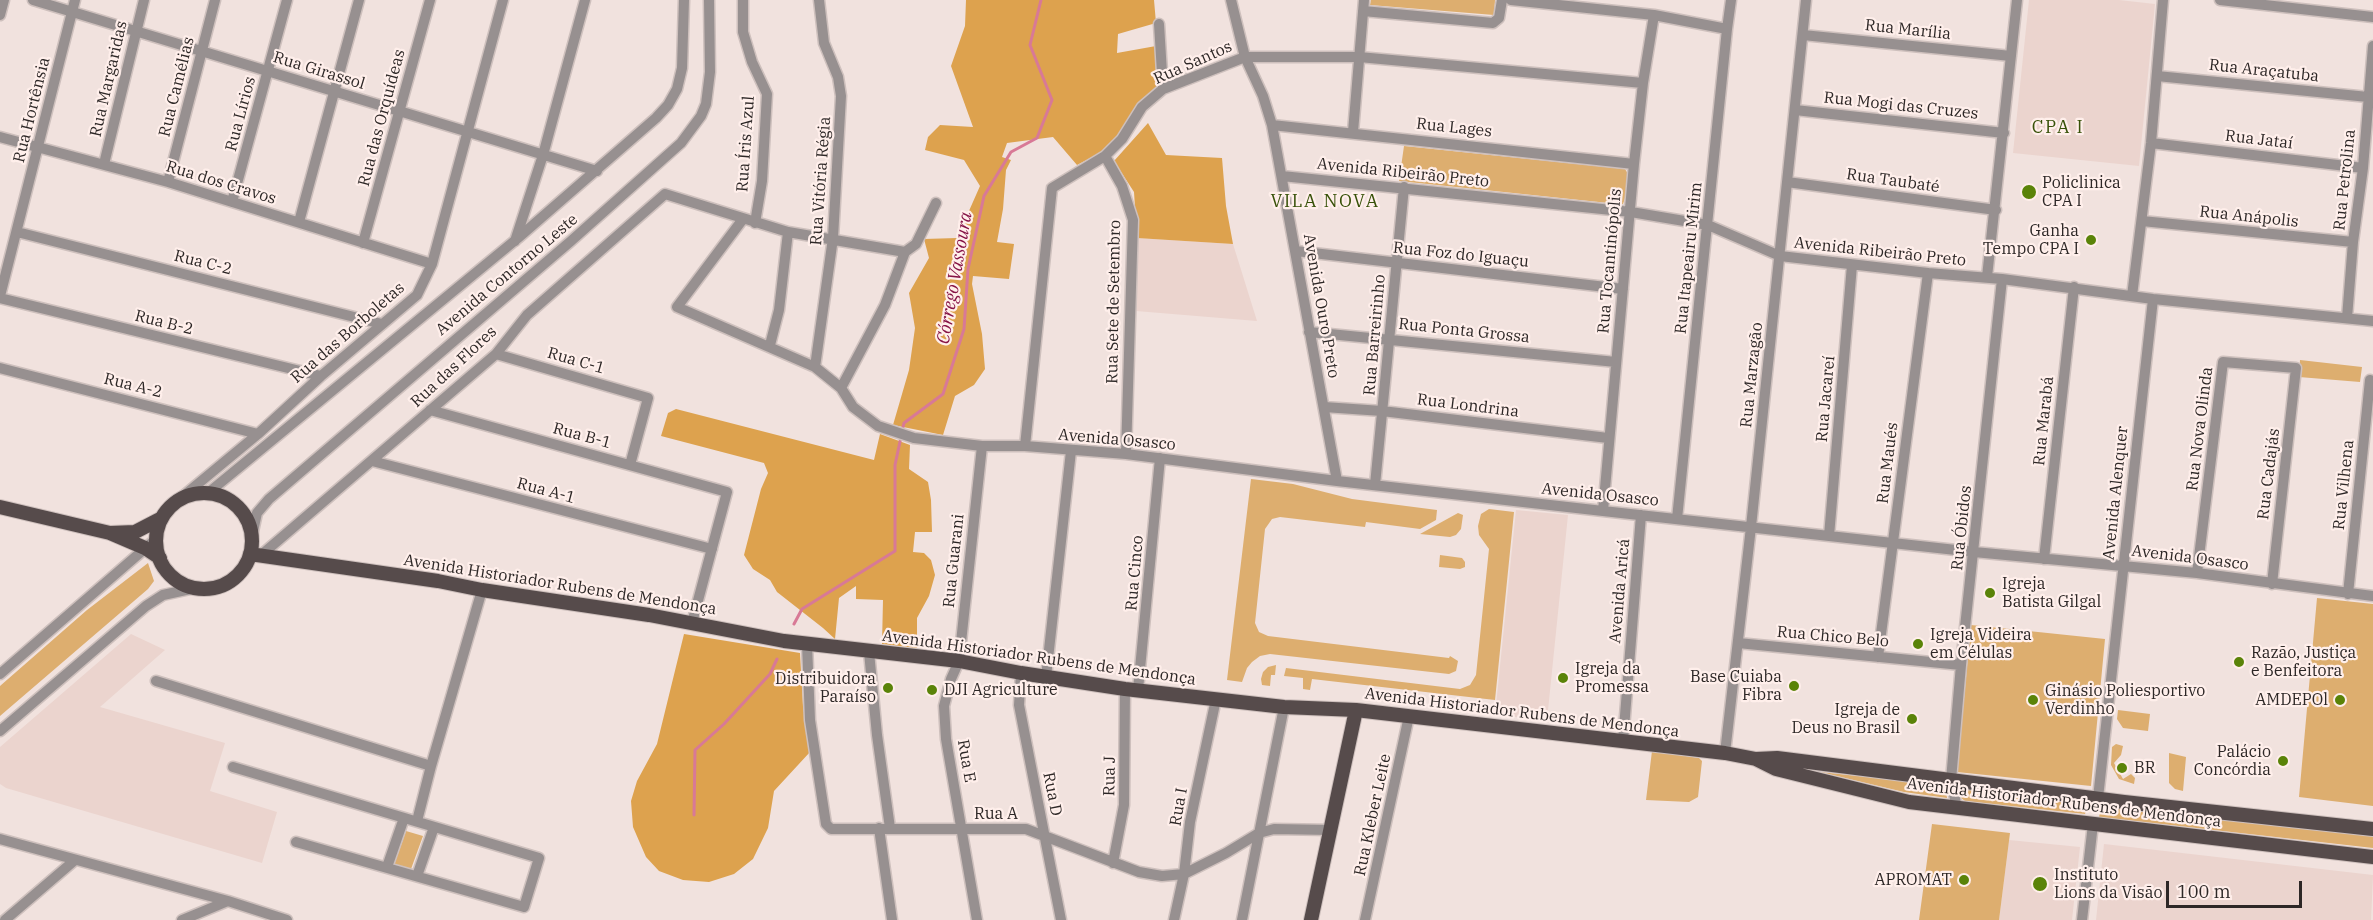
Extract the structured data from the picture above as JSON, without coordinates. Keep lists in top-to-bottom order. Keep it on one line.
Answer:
{"streets":{"main road":["Avenida Historiador Rubens de Mendonça"],"street":["Rua Marília","Rua Santos","Rua Girassol","Rua Araçatuba","Rua Margaridas","Rua Camélias","Rua Mogi das Cruzes","Rua Hortênsia","Rua Lírios","Rua das Orquídeas","Rua Lages","Rua Jataí","Rua Íris Azul","Avenida Ribeirão Preto","Rua Petrolina","Rua Vitória Régia","Rua Taubaté","Rua dos Cravos","Rua Anápolis","Rua Foz do Iguaçu","Rua Itapeairu Mirim","Rua Tocantinópolis","Rua C-2","Avenida Contorno Leste","Rua Sete de Setembro","Avenida Ouro Preto","Rua B-2","Rua Ponta Grossa","Rua das Borboletas","Rua Barreirinho","Rua C-1","Rua das Flores","Rua Marzagão","Rua A-2","Rua Jacareí","Rua Londrina","Rua Marabá","Rua Nova Olinda","Rua B-1","Avenida Osasco","Rua Maués","Rua Cadajás","Rua Vilhena","Rua A-1","Avenida Alenquer","Rua Óbidos","Rua Guarani","Rua Cinco","Avenida Aricá","Rua Chico Belo","Rua E","Rua J","Rua D","Rua I","Rua A","Rua Kleber Leite"]},"crossings":[["Rua Marília","Rua Marzagão"],["Rua Santos","Rua Tocantinópolis"],["Rua Santos","Rua Sete de Setembro"],["Rua Santos","Avenida Ouro Preto"],["Rua Santos","Avenida Osasco"],["Rua Girassol","Rua Margaridas"],["Rua Girassol","Rua Camélias"],["Rua Girassol","Rua Hortênsia"],["Rua Girassol","Rua Lírios"],["Rua Girassol","Rua das Orquídeas"],["Rua Girassol","Avenida Contorno Leste"],["Rua Girassol","Rua das Borboletas"],["Rua Araçatuba","Rua Petrolina"],["Rua Margaridas","Rua dos Cravos"],["Rua Camélias","Rua dos Cravos"],["Rua Mogi das Cruzes","Rua Marzagão"],["Rua Hortênsia","Rua dos Cravos"],["Rua Hortênsia","Rua C-2"],["Rua Hortênsia","Rua B-2"],["Rua Lírios","Rua dos Cravos"],["Rua das Orquídeas","Rua dos Cravos"],["Rua Lages","Rua Tocantinópolis"],["Rua Lages","Avenida Ouro Preto"],["Rua Jataí","Rua Petrolina"],["Avenida Ribeirão Preto","Rua Petrolina"],["Avenida Ribeirão Preto","Rua Itapeairu Mirim"],["Avenida Ribeirão Preto","Rua Tocantinópolis"],["Avenida Ribeirão Preto","Avenida Ouro Preto"],["Avenida Ribeirão Preto","Rua Barreirinho"],["Avenida Ribeirão Preto","Rua Marzagão"],["Avenida Ribeirão Preto","Rua Jacareí"],["Avenida Ribeirão Preto","Rua Marabá"],["Avenida Ribeirão Preto","Rua Maués"],["Avenida Ribeirão Preto","Avenida Alenquer"],["Avenida Ribeirão Preto","Rua Óbidos"],["Rua Petrolina","Rua Anápolis"],["Rua Vitória Régia","Avenida Osasco"],["Rua Taubaté","Rua Marzagão"],["Rua dos Cravos","Rua das Borboletas"],["Rua Foz do Iguaçu","Rua Tocantinópolis"],["Rua Foz do Iguaçu","Avenida Ouro Preto"],["Rua Foz do Iguaçu","Rua Barreirinho"],["Rua Itapeairu Mirim","Avenida Osasco"],["Rua Tocantinópolis","Rua Ponta Grossa"],["Rua Tocantinópolis","Rua Londrina"],["Rua Tocantinópolis","Avenida Osasco"],["Rua C-2","Rua das Borboletas"],["Avenida Contorno Leste","Rua das Borboletas"],["Avenida Contorno Leste","Rua das Flores"],["Avenida Contorno Leste","Avenida Historiador Rubens de Mendonça"],["Rua Sete de Setembro","Avenida Osasco"],["Avenida Ouro Preto","Rua Ponta Grossa"],["Avenida Ouro Preto","Rua Londrina"],["Avenida Ouro Preto","Avenida Osasco"],["Rua B-2","Rua das Borboletas"],["Rua Ponta Grossa","Rua Barreirinho"],["Rua das Borboletas","Rua das Flores"],["Rua das Borboletas","Rua A-2"],["Rua das Borboletas","Avenida Historiador Rubens de Mendonça"],["Rua Barreirinho","Rua Londrina"],["Rua Barreirinho","Avenida Osasco"],["Rua C-1","Rua das Flores"],["Rua C-1","Rua B-1"],["Rua das Flores","Rua B-1"],["Rua das Flores","Avenida Osasco"],["Rua das Flores","Rua A-1"],["Rua das Flores","Avenida Historiador Rubens de Mendonça"],["Rua Marzagão","Avenida Osasco"],["Rua Marzagão","Avenida Historiador Rubens de Mendonça"],["Rua Marzagão","Rua Chico Belo"],["Rua Jacareí","Avenida Osasco"],["Rua Marabá","Avenida Osasco"],["Rua Nova Olinda","Avenida Osasco"],["Rua Nova Olinda","Rua Cadajás"],["Rua B-1","Rua A-1"],["Avenida Osasco","Rua Maués"],["Avenida Osasco","Rua Cadajás"],["Avenida Osasco","Rua Vilhena"],["Avenida Osasco","Avenida Alenquer"],["Avenida Osasco","Rua Óbidos"],["Avenida Osasco","Rua Guarani"],["Avenida Osasco","Rua Cinco"],["Avenida Osasco","Avenida Aricá"],["Rua Maués","Rua Chico Belo"],["Avenida Alenquer","Avenida Historiador Rubens de Mendonça"],["Rua Óbidos","Avenida Historiador Rubens de Mendonça"],["Rua Óbidos","Rua Chico Belo"],["Rua Guarani","Avenida Historiador Rubens de Mendonça"],["Rua Guarani","Rua E"],["Rua Cinco","Avenida Historiador Rubens de Mendonça"],["Rua Cinco","Rua J"],["Avenida Historiador Rubens de Mendonça","Avenida Aricá"],["Avenida Historiador Rubens de Mendonça","Rua J"],["Avenida Historiador Rubens de Mendonça","Rua D"],["Avenida Historiador Rubens de Mendonça","Rua I"],["Avenida Historiador Rubens de Mendonça","Rua A"],["Avenida Historiador Rubens de Mendonça","Rua Kleber Leite"],["Rua E","Rua A"],["Rua J","Rua A"],["Rua D","Rua A"],["Rua I","Rua A"]],"districts":["CPA I","VILA NOVA"],"water":["Córrego Vassoura"],"places":["Policlinica CPA I","Ganha Tempo CPA I","Igreja Batista Gilgal","Igreja Videira em Células","Razão, Justiça e Benfeitora","Igreja da Promessa","Base Cuiaba Fibra","Distribuidora Paraíso","DJI Agriculture","Ginásio Poliesportivo Verdinho","AMDEPOl","Igreja de Deus no Brasil","Palácio Concórdia","BR","APROMAT","Instituto Lions da Visão"],"scale_bar":"100 m"}
